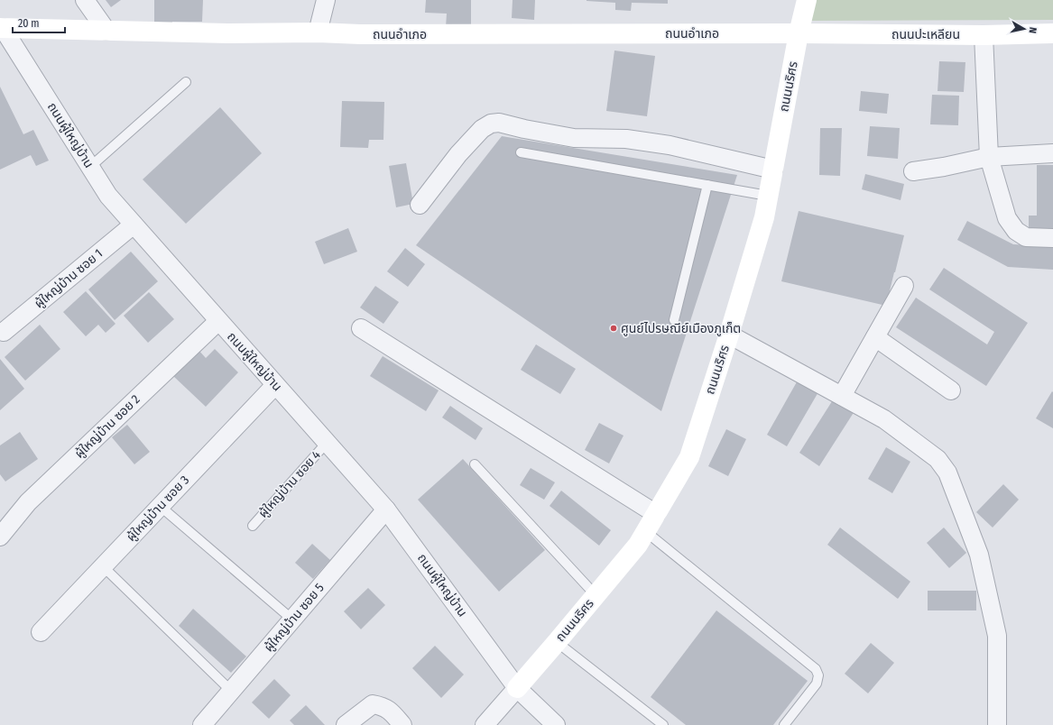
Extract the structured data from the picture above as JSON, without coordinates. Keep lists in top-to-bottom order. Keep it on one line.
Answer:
{"streets":{"street":["ถนนอำเภอ","ถนนปะเหลียน","ถนนนริศร","ถนนผู้ใหญ่บ้าน","ผู้ใหญ่บ้าน ซอย 1","ผู้ใหญ่บ้าน ซอย 2","ผู้ใหญ่บ้าน ซอย 3","ผู้ใหญ่บ้าน ซอย 5"],"lane":["ผู้ใหญ่บ้าน ซอย 4"]},"crossings":[["ถนนอำเภอ","ถนนปะเหลียน"],["ถนนอำเภอ","ถนนนริศร"],["ถนนอำเภอ","ถนนผู้ใหญ่บ้าน"],["ถนนปะเหลียน","ถนนนริศร"],["ถนนนริศร","ถนนผู้ใหญ่บ้าน"],["ถนนผู้ใหญ่บ้าน","ผู้ใหญ่บ้าน ซอย 1"],["ถนนผู้ใหญ่บ้าน","ผู้ใหญ่บ้าน ซอย 2"],["ถนนผู้ใหญ่บ้าน","ผู้ใหญ่บ้าน ซอย 4"],["ถนนผู้ใหญ่บ้าน","ผู้ใหญ่บ้าน ซอย 3"],["ถนนผู้ใหญ่บ้าน","ผู้ใหญ่บ้าน ซอย 5"]],"places":["ศูนย์ไปรษณีย์เมืองภูเก็ต"],"scale_bar":"20 m","north":"right"}
